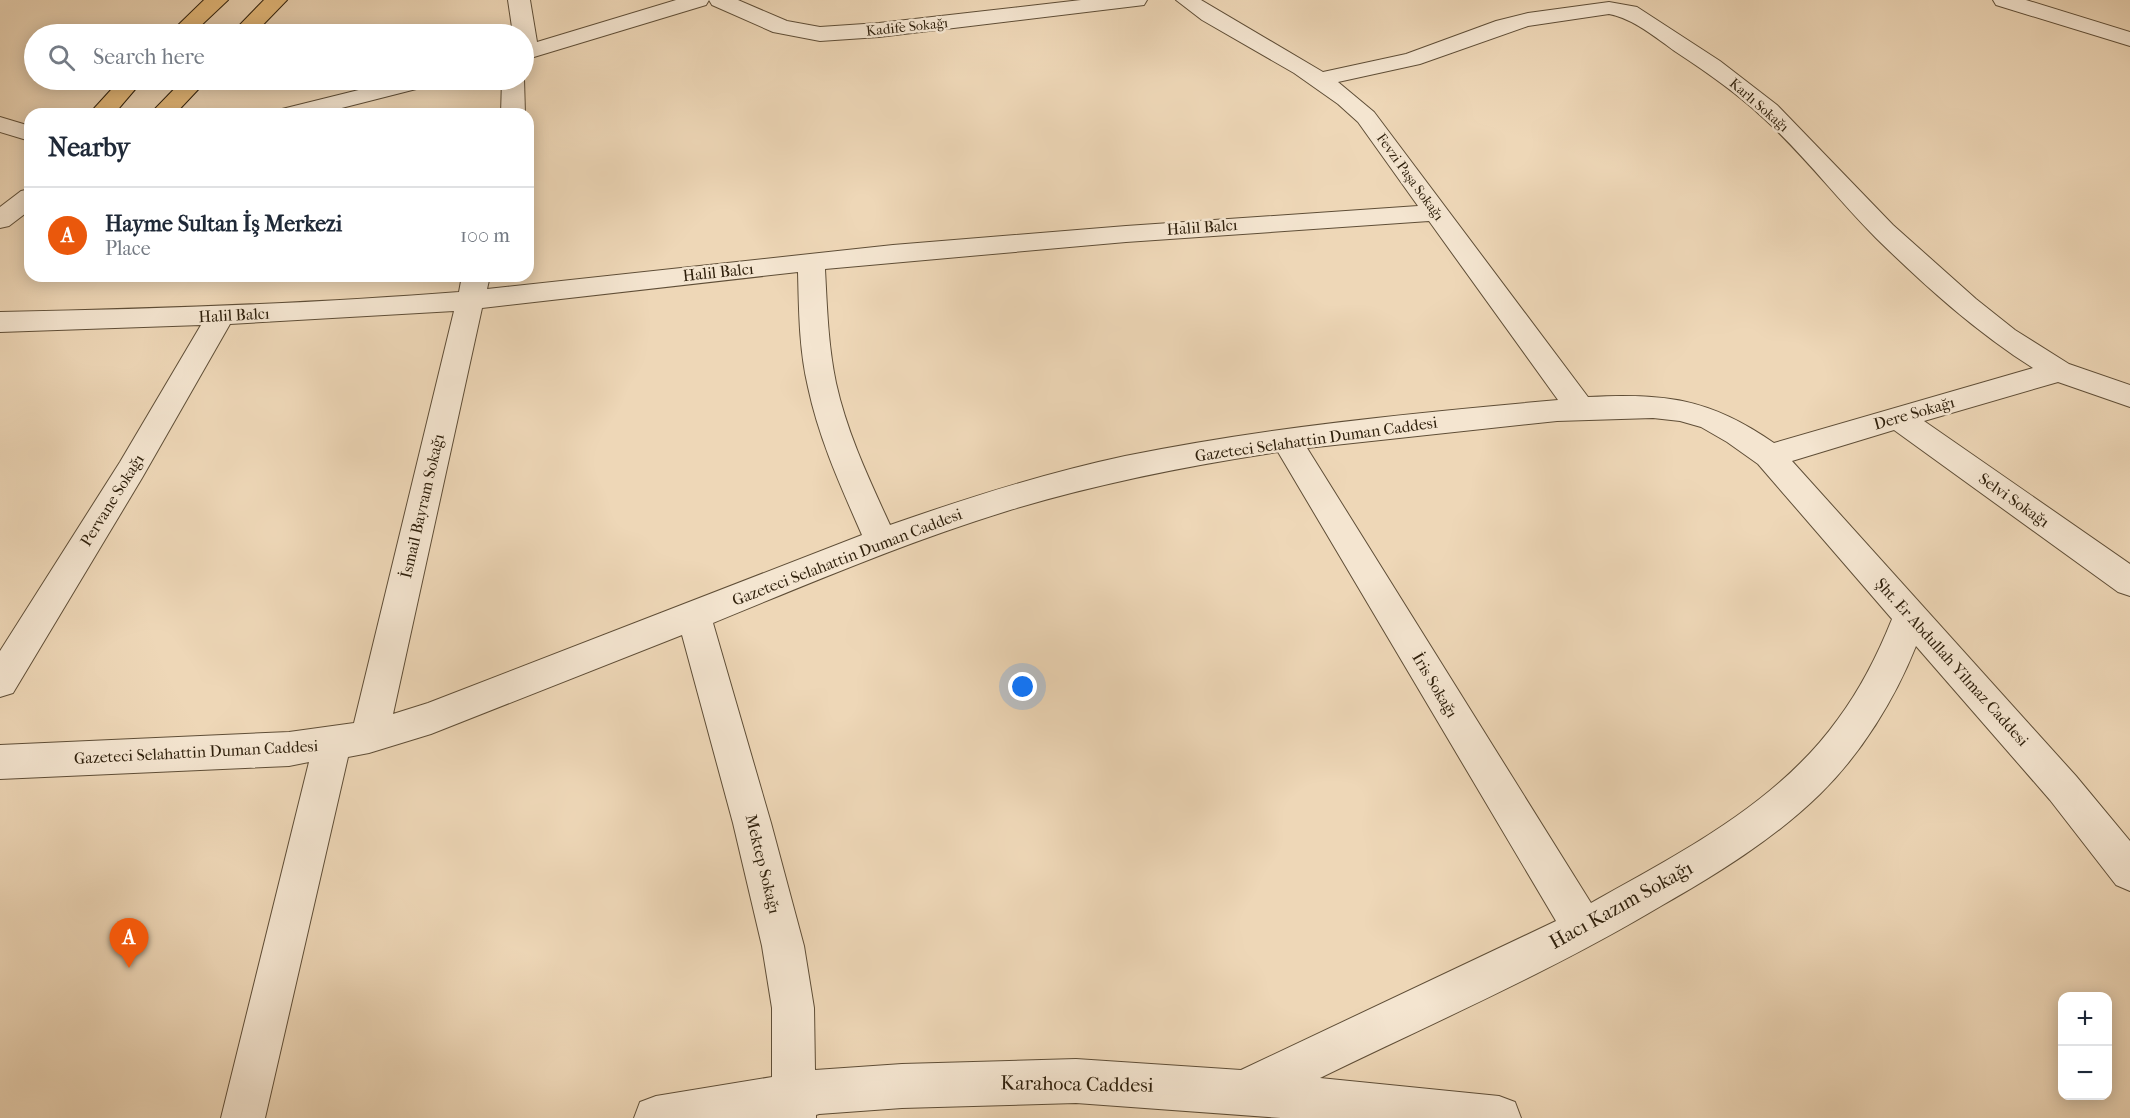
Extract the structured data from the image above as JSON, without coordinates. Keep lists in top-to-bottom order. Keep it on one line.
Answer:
{"streets":{"street":["Kadife Sokağı","Karlı Sokağı","Fevzi Paşa Sokağı","Halil Balcı","Dere Sokağı","Gazeteci Selahattin Duman Caddesi","Pervane Sokağı","Selvi Sokağı","İsmail Bayram Sokağı","Şht. Er Abdullah Yilmaz Caddesi","İris Sokağı","Mektep Sokağı","Hacı Kazım Sokağı","Karahoca Caddesi"]},"crossings":[["Karlı Sokağı","Fevzi Paşa Sokağı"],["Karlı Sokağı","Dere Sokağı"],["Fevzi Paşa Sokağı","Halil Balcı"],["Fevzi Paşa Sokağı","Gazeteci Selahattin Duman Caddesi"],["Halil Balcı","Pervane Sokağı"],["Halil Balcı","İsmail Bayram Sokağı"],["Dere Sokağı","Gazeteci Selahattin Duman Caddesi"],["Dere Sokağı","Selvi Sokağı"],["Dere Sokağı","Şht. Er Abdullah Yilmaz Caddesi"],["Gazeteci Selahattin Duman Caddesi","İsmail Bayram Sokağı"],["Gazeteci Selahattin Duman Caddesi","Şht. Er Abdullah Yilmaz Caddesi"],["Gazeteci Selahattin Duman Caddesi","İris Sokağı"],["Gazeteci Selahattin Duman Caddesi","Mektep Sokağı"],["Şht. Er Abdullah Yilmaz Caddesi","Hacı Kazım Sokağı"],["İris Sokağı","Hacı Kazım Sokağı"],["Mektep Sokağı","Karahoca Caddesi"],["Hacı Kazım Sokağı","Karahoca Caddesi"]],"page":{"search":"Search here","heading":"Nearby","list":[{"mark":"A","name":"Hayme Sultan İş Merkezi","note":"Place","value":"100 m"}],"pins":"A","map_buttons":["+","−"]}}
